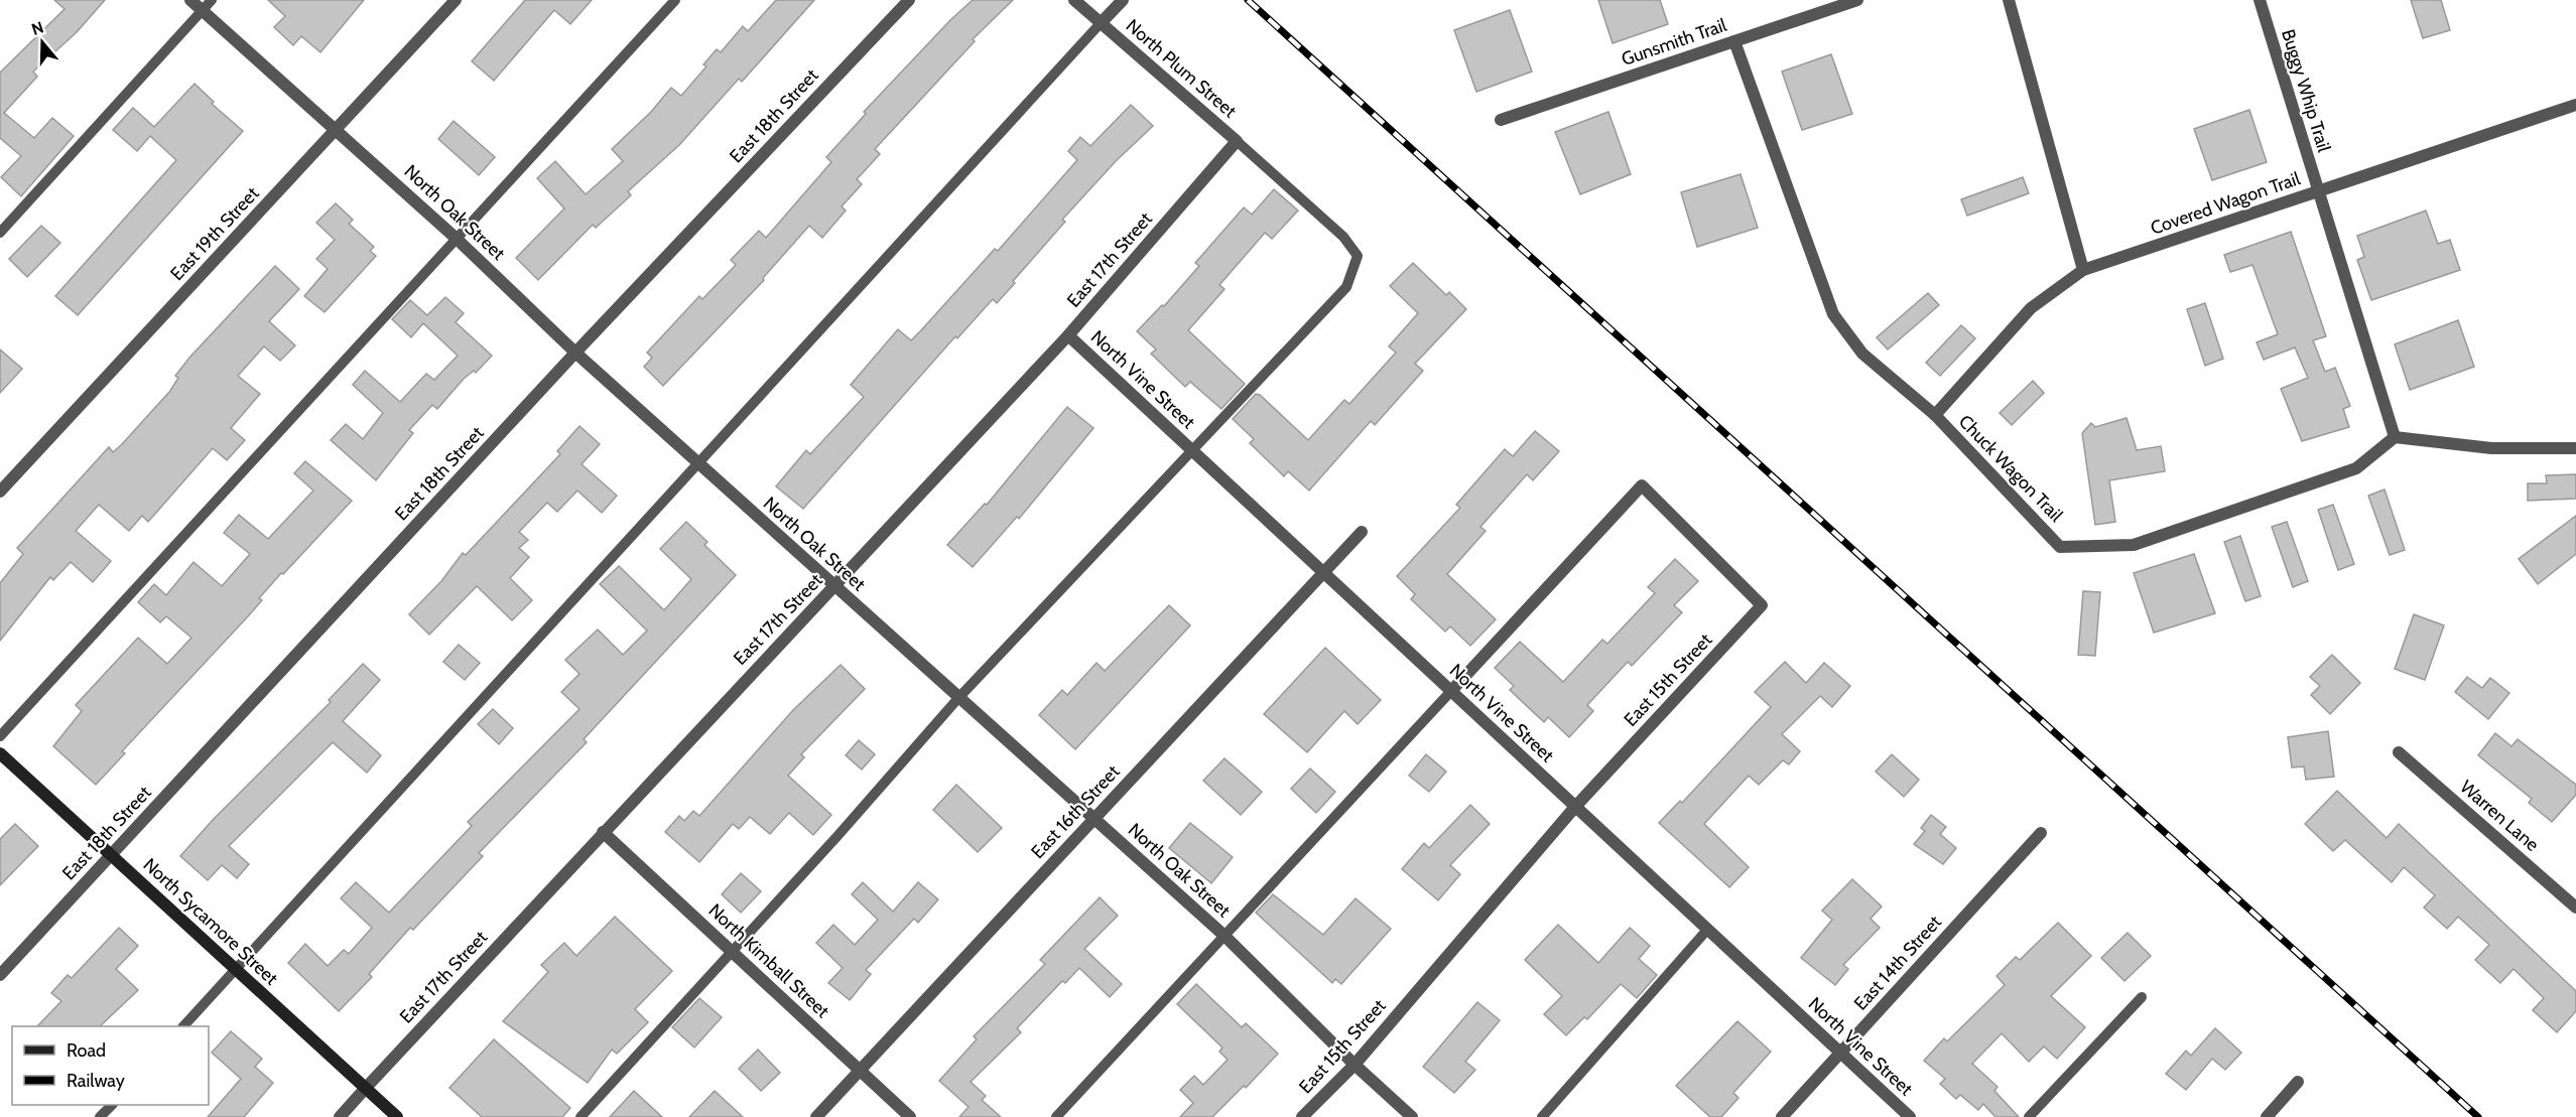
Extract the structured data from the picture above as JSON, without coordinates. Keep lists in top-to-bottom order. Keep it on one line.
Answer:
{"streets":{"main road":["North Sycamore Street"],"street":["Gunsmith Trail","North Plum Street","Buggy Whip Trail","East 18th Street","Covered Wagon Trail","North Oak Street","East 19th Street","East 17th Street","North Vine Street","Chuck Wagon Trail","East 15th Street","East 16th Street","Warren Lane","North Kimball Street","East 14th Street"]},"crossings":[["Gunsmith Trail","Chuck Wagon Trail"],["North Plum Street","East 17th Street"],["Buggy Whip Trail","Covered Wagon Trail"],["East 18th Street","North Oak Street"],["East 18th Street","North Sycamore Street"],["Covered Wagon Trail","Chuck Wagon Trail"],["North Oak Street","East 19th Street"],["North Oak Street","East 17th Street"],["North Oak Street","East 15th Street"],["North Oak Street","East 16th Street"],["East 17th Street","North Vine Street"],["East 17th Street","North Sycamore Street"],["East 17th Street","North Kimball Street"],["North Vine Street","East 15th Street"],["North Vine Street","East 16th Street"],["North Vine Street","East 14th Street"],["East 16th Street","North Kimball Street"]],"legend":["Road","Railway"],"north":"top"}
